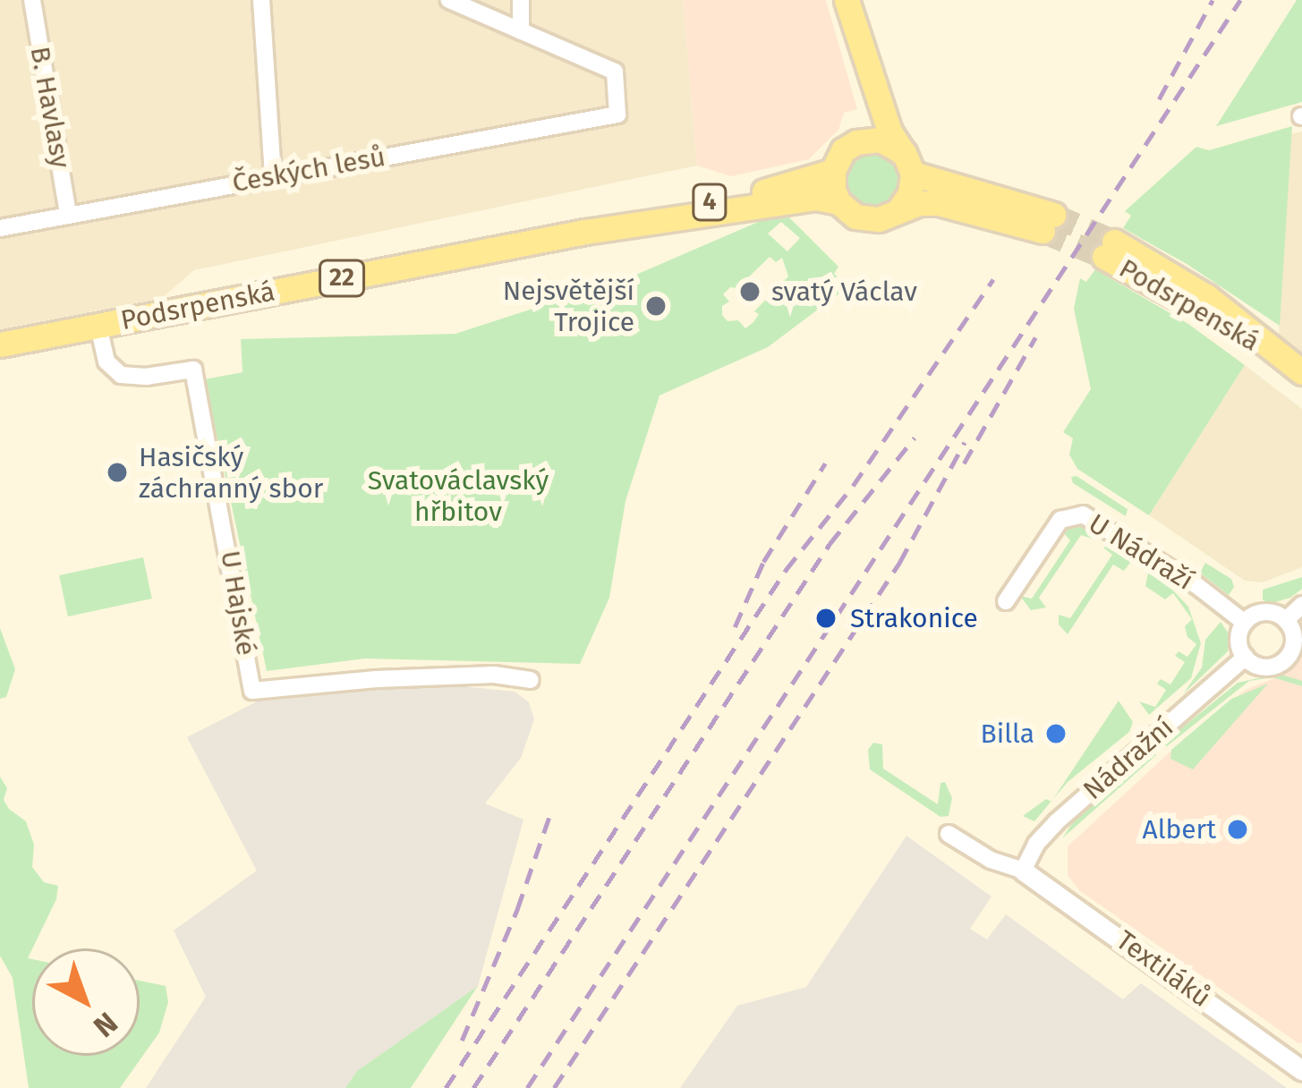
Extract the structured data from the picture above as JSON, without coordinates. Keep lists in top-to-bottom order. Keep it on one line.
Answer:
{"streets":{"main road":["4","22","Podsrpenská"],"street":["B. Havlasy","Českých lesů","U Nádraží","U Hajské","Nádražní","Textiláků"]},"crossings":[["B. Havlasy","Českých lesů"],["Podsrpenská","U Hajské"],["U Nádraží","Nádražní"],["Nádražní","Textiláků"]],"parks":["Svatováclavský hřbitov"],"places":["svatý Václav","Nejsvětější Trojice","Hasičský záchranný sbor","Strakonice","Billa","Albert"],"north":"bottom right"}
